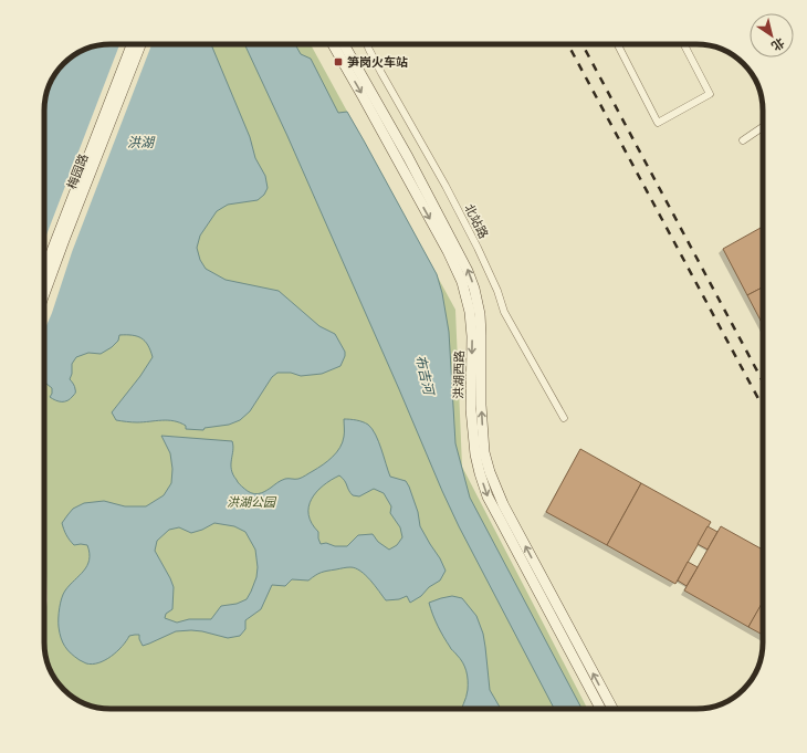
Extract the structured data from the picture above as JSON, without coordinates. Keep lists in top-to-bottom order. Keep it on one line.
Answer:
{"streets":{"main road":["梅园路","洪湖西路"],"street":["北站路"]},"water":["洪湖","布吉河"],"parks":["洪湖公园"],"places":{"transit":["笋岗火车站"]},"north":"bottom right"}
